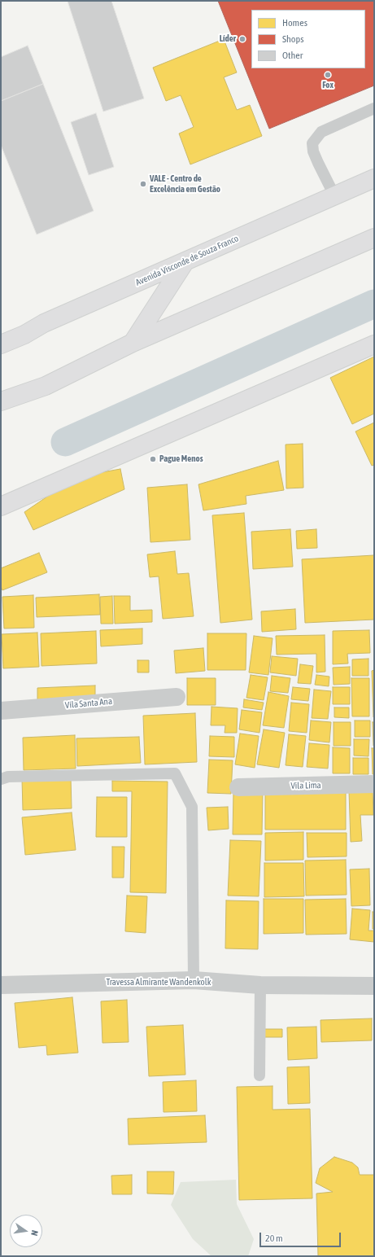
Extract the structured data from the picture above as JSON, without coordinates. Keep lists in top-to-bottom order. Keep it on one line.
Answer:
{"streets":{"main road":["Avenida Visconde de Souza Franco"],"street":["Vila Santa Ana","Vila Lima","Travessa Almirante Wandenkolk"]},"places":["Líder","Fox","VALE - Centro de Excelência em Gestão","Pague Menos"],"legend":["Homes","Shops","Other"],"scale_bar":"20 m","north":"right"}
